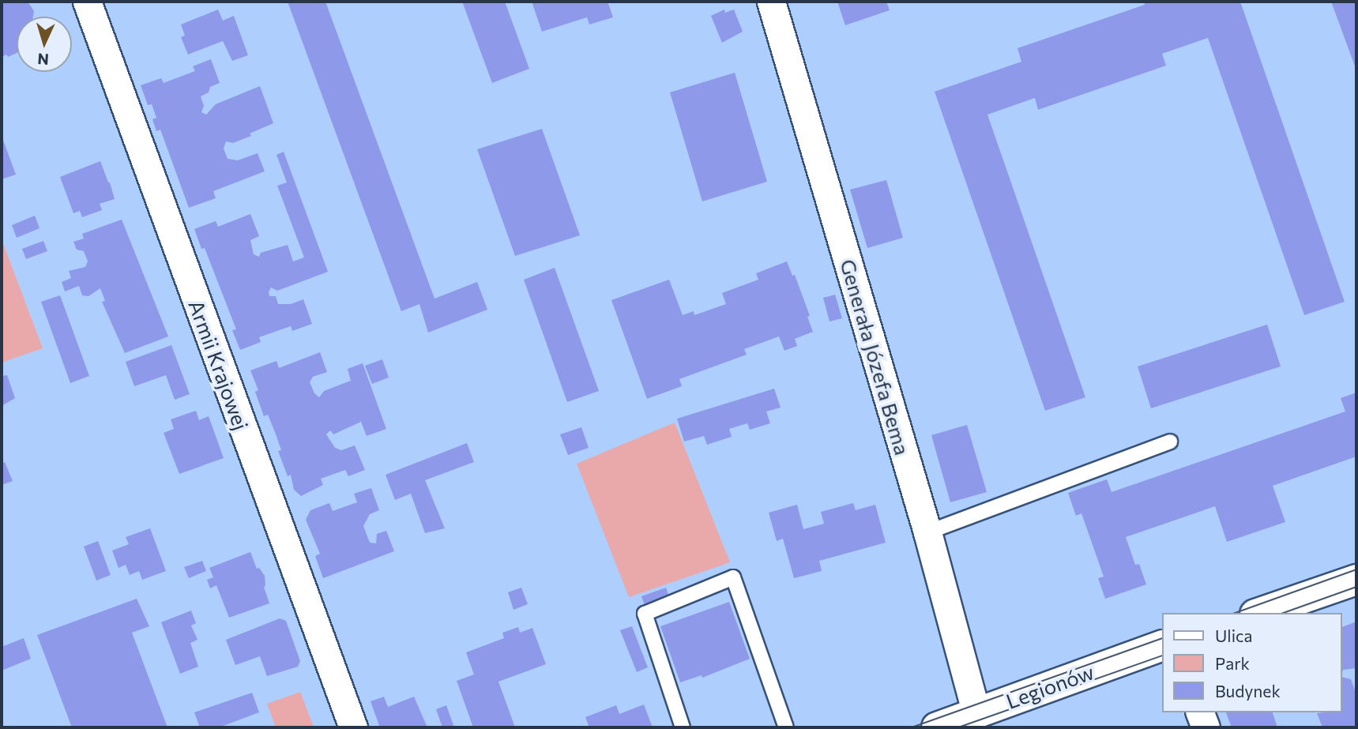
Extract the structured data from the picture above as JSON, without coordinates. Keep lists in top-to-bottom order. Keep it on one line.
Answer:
{"streets":{"street":["Generała Józefa Bema","Armii Krajowej","Legionów"]},"crossings":[["Generała Józefa Bema","Legionów"]],"legend":["Ulica","Park","Budynek"],"north":"bottom"}
